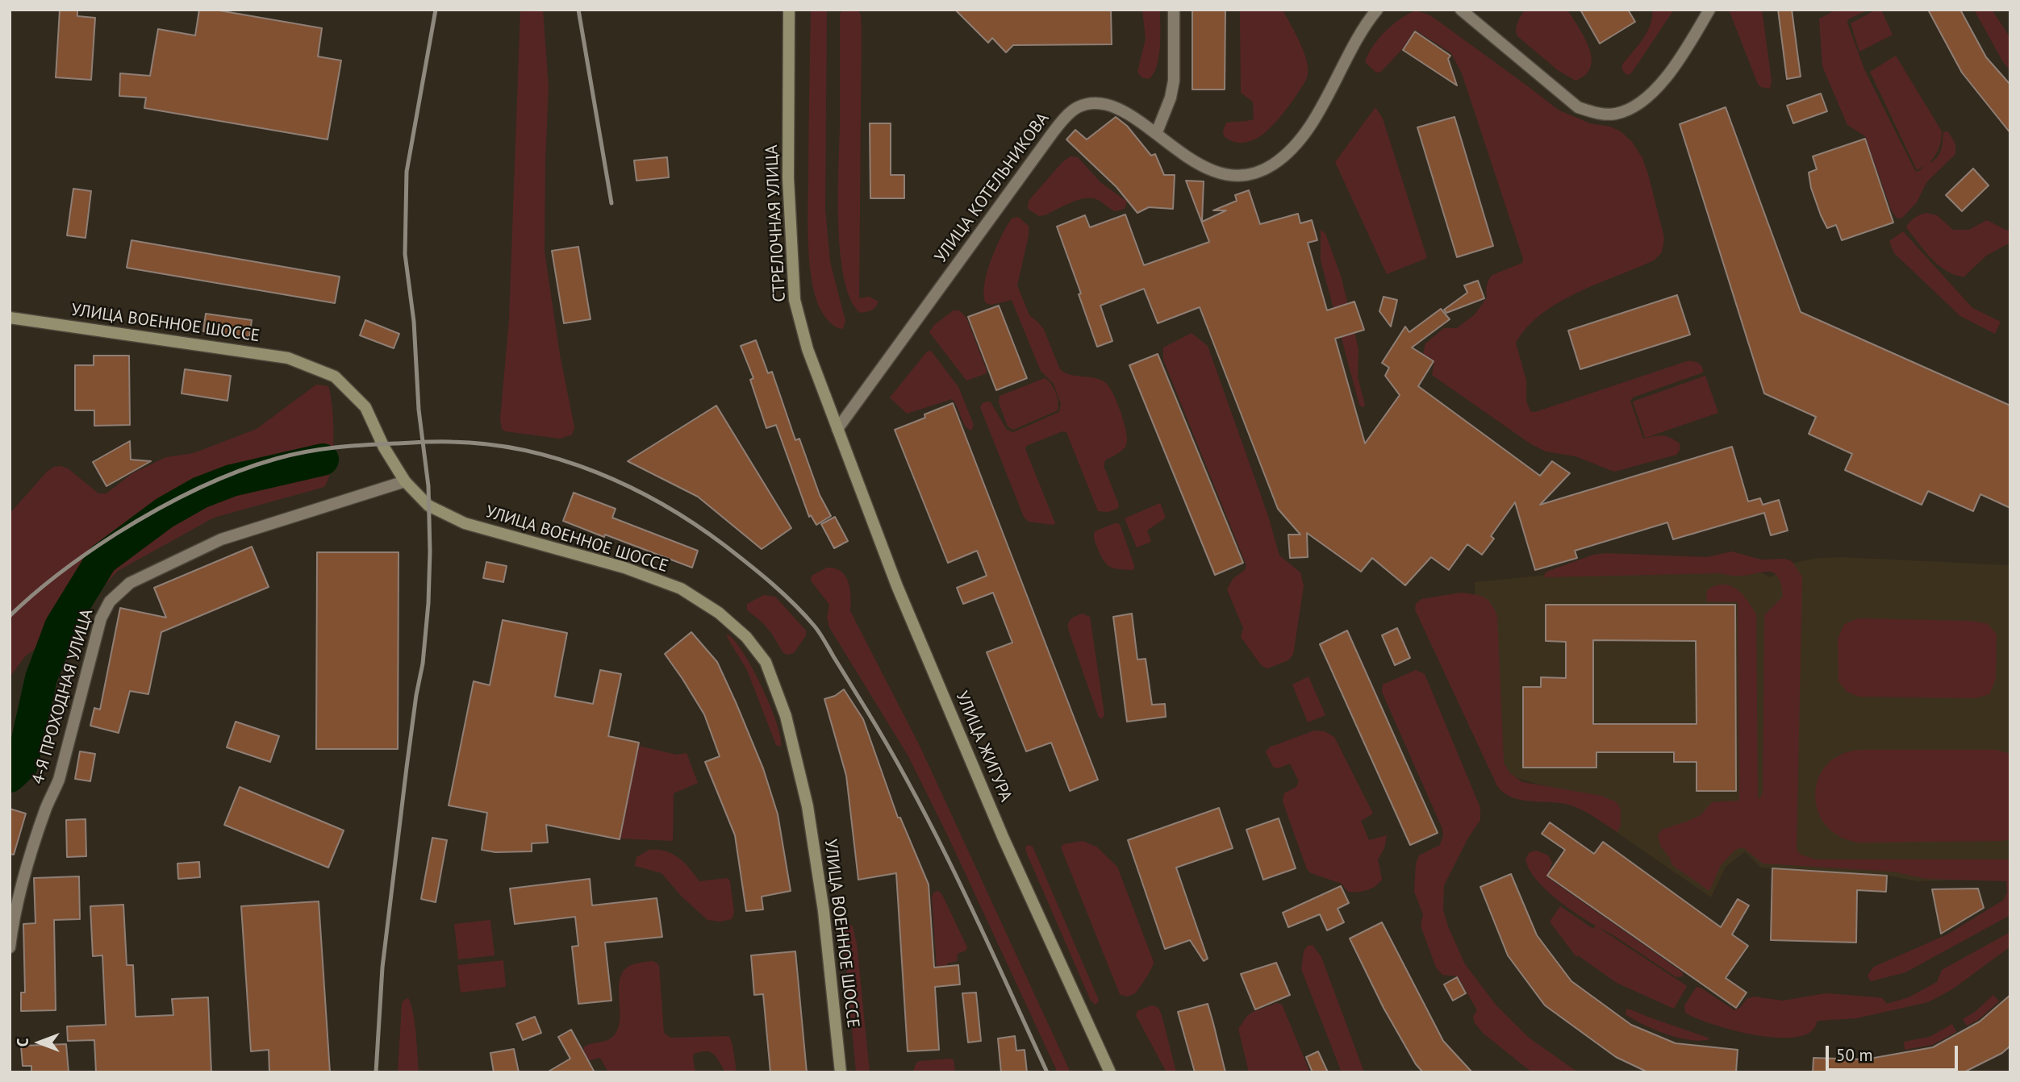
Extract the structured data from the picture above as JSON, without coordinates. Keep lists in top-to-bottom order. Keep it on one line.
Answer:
{"streets":{"main road":["СТРЕЛОЧНАЯ УЛИЦА","УЛИЦА ВОЕННОЕ ШОССЕ","УЛИЦА ЖИГУРА"],"street":["УЛИЦА КОТЕЛЬНИКОВА","4-Я ПРОХОДНАЯ УЛИЦА"]},"crossings":[["УЛИЦА КОТЕЛЬНИКОВА","СТРЕЛОЧНАЯ УЛИЦА"],["УЛИЦА КОТЕЛЬНИКОВА","УЛИЦА ЖИГУРА"],["СТРЕЛОЧНАЯ УЛИЦА","УЛИЦА ЖИГУРА"],["УЛИЦА ВОЕННОЕ ШОССЕ","4-Я ПРОХОДНАЯ УЛИЦА"]],"scale_bar":"50 m","north":"left"}
